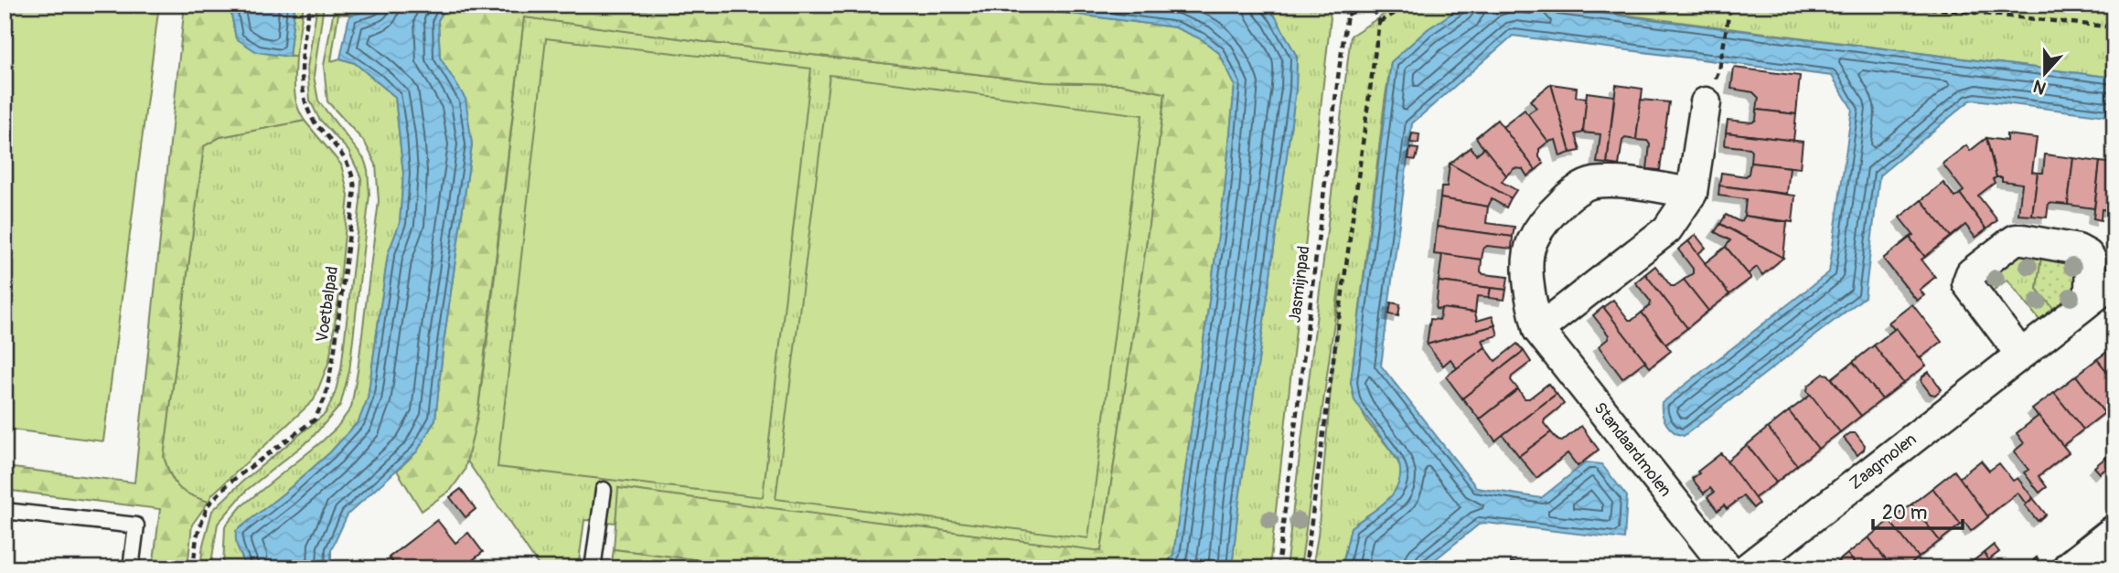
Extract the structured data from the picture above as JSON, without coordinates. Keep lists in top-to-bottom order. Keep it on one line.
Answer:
{"streets":{"street":["Standaardmolen","Zaagmolen"],"path":["Jasmijnpad","Voetbalpad"]},"scale_bar":"20 m","north":"bottom"}
